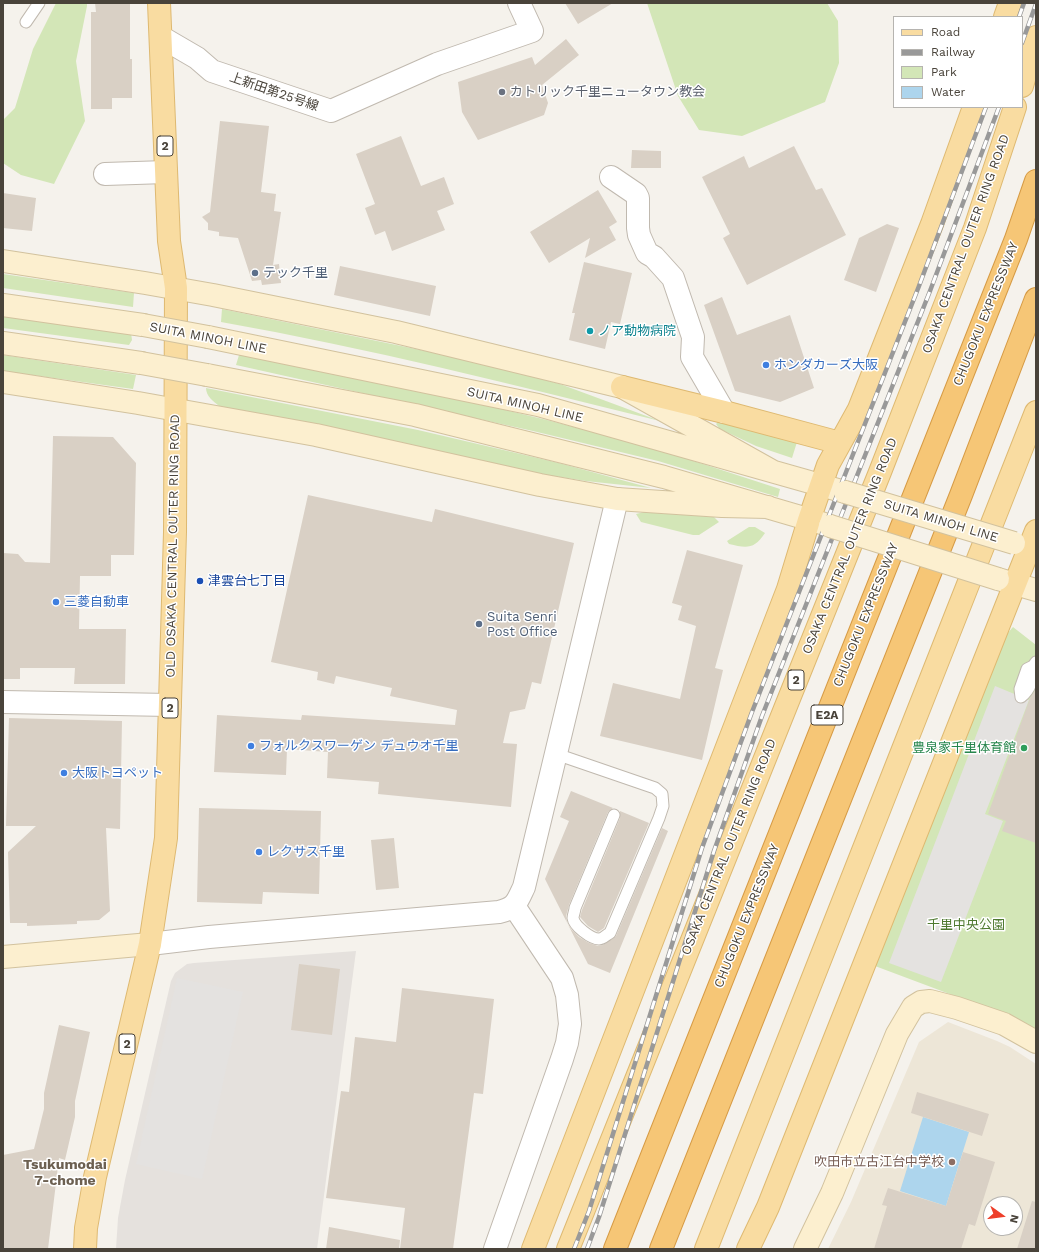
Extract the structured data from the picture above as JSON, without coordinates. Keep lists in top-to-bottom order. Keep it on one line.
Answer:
{"streets":{"highway":["CHUGOKU EXPRESSWAY","E2A"],"main road":["2","OSAKA CENTRAL OUTER RING ROAD","SUITA MINOH LINE","OLD OSAKA CENTRAL OUTER RING ROAD"],"street":["上新田第25号線"]},"crossings":[["上新田第25号線","OLD OSAKA CENTRAL OUTER RING ROAD"]],"districts":["Tsukumodai 7-chome"],"parks":["千里中央公園"],"places":["カトリック千里ニュータウン教会","テック千里","ノア動物病院","ホンダカーズ大阪","津雲台七丁目","三菱自動車","Suita Senri Post Office","フォルクスワーゲン デュウオ千里","豊泉家千里体育館","大阪トヨペット","レクサス千里","吹田市立古江台中学校"],"legend":["Road","Railway","Park","Water"],"north":"right"}
